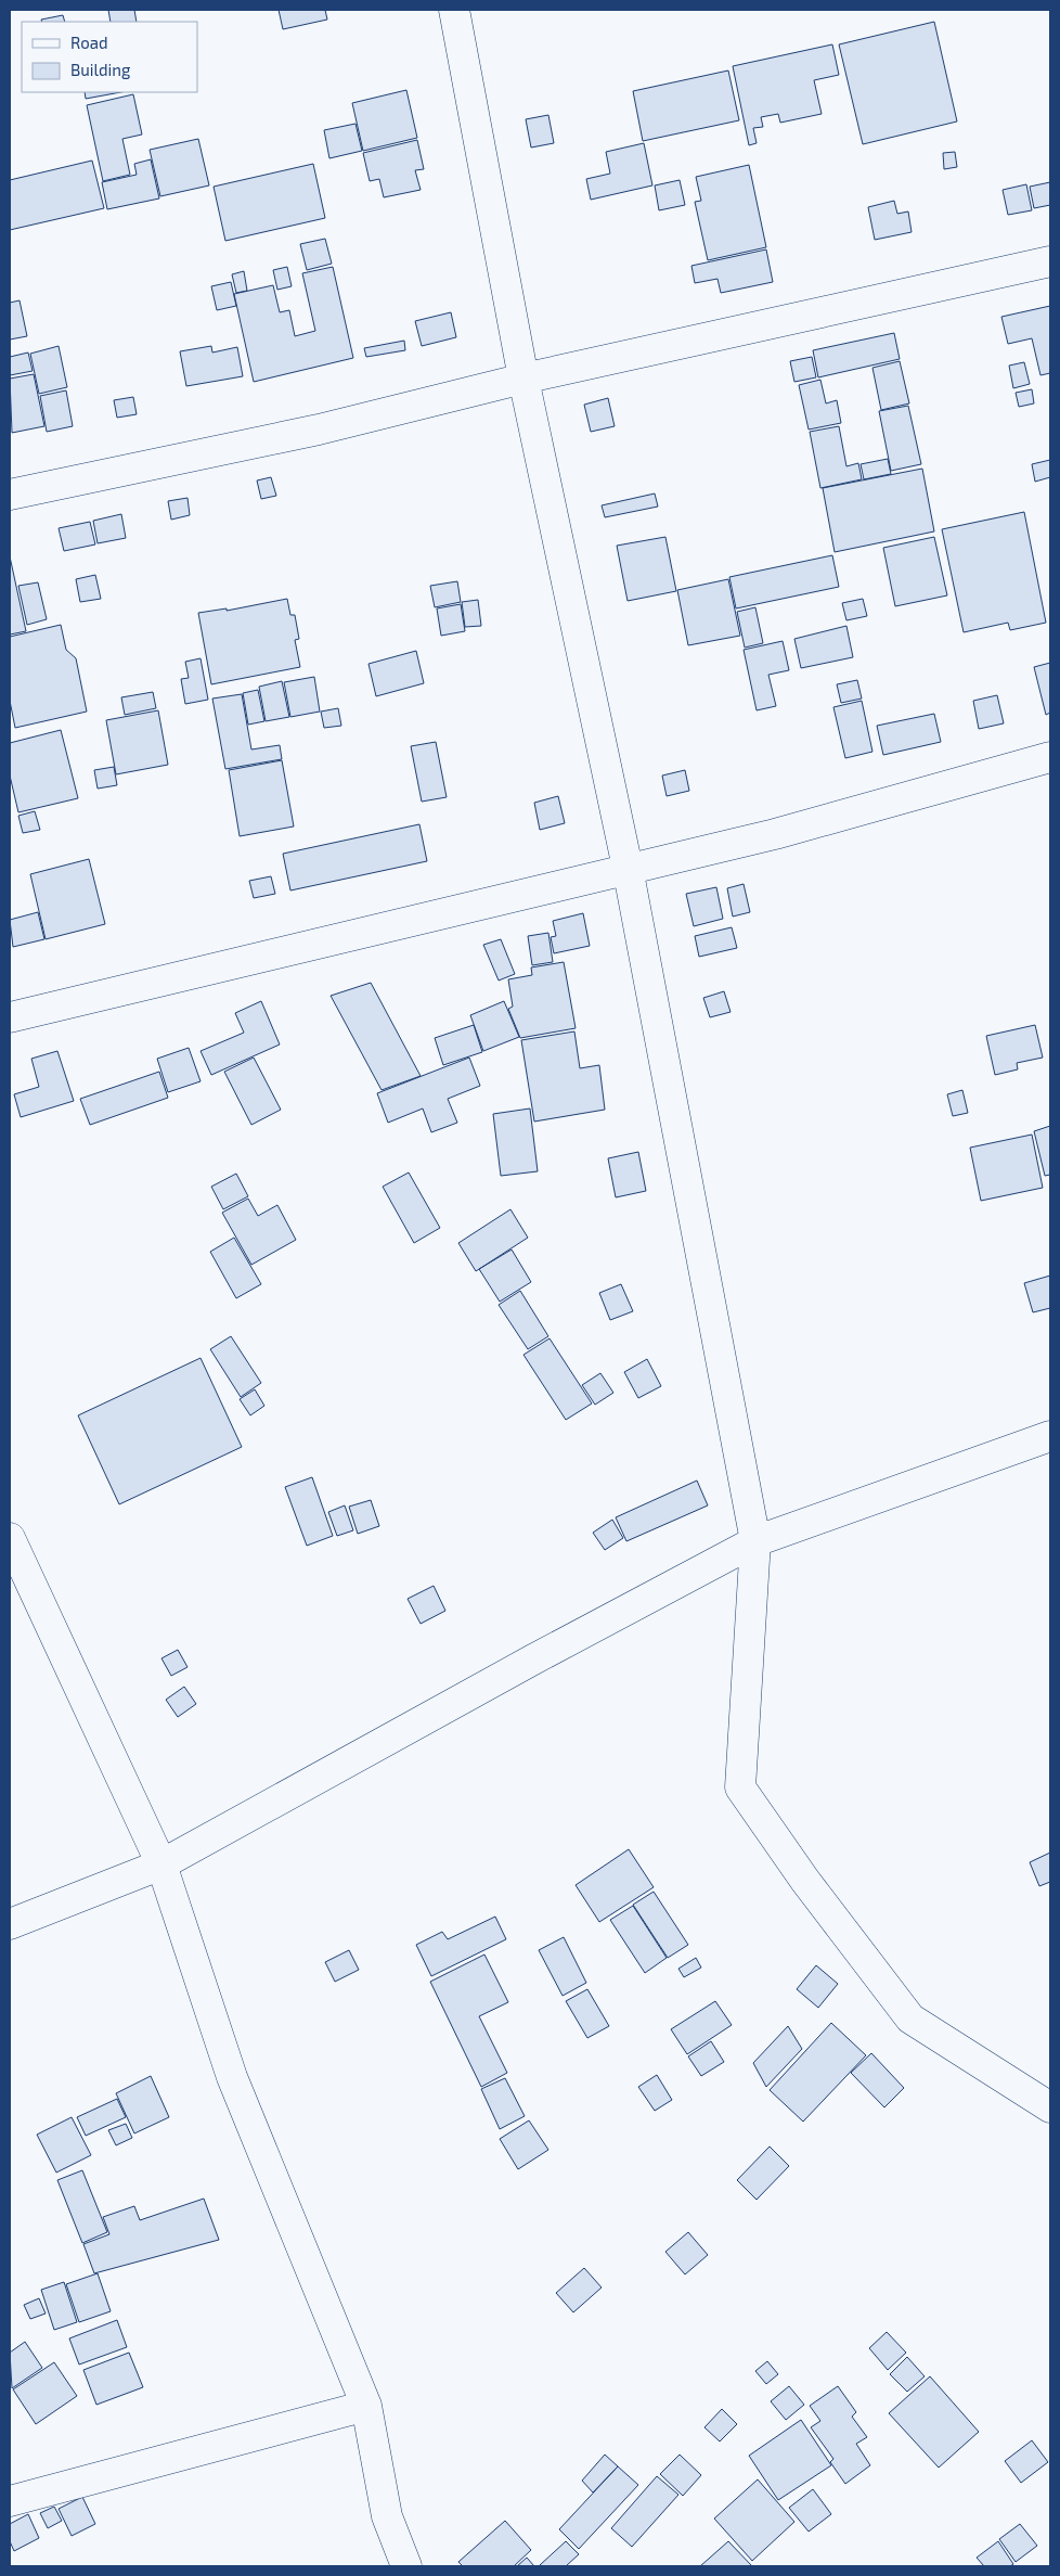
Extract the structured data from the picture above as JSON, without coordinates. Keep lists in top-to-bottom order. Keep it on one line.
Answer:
{"legend":["Road","Building"]}
